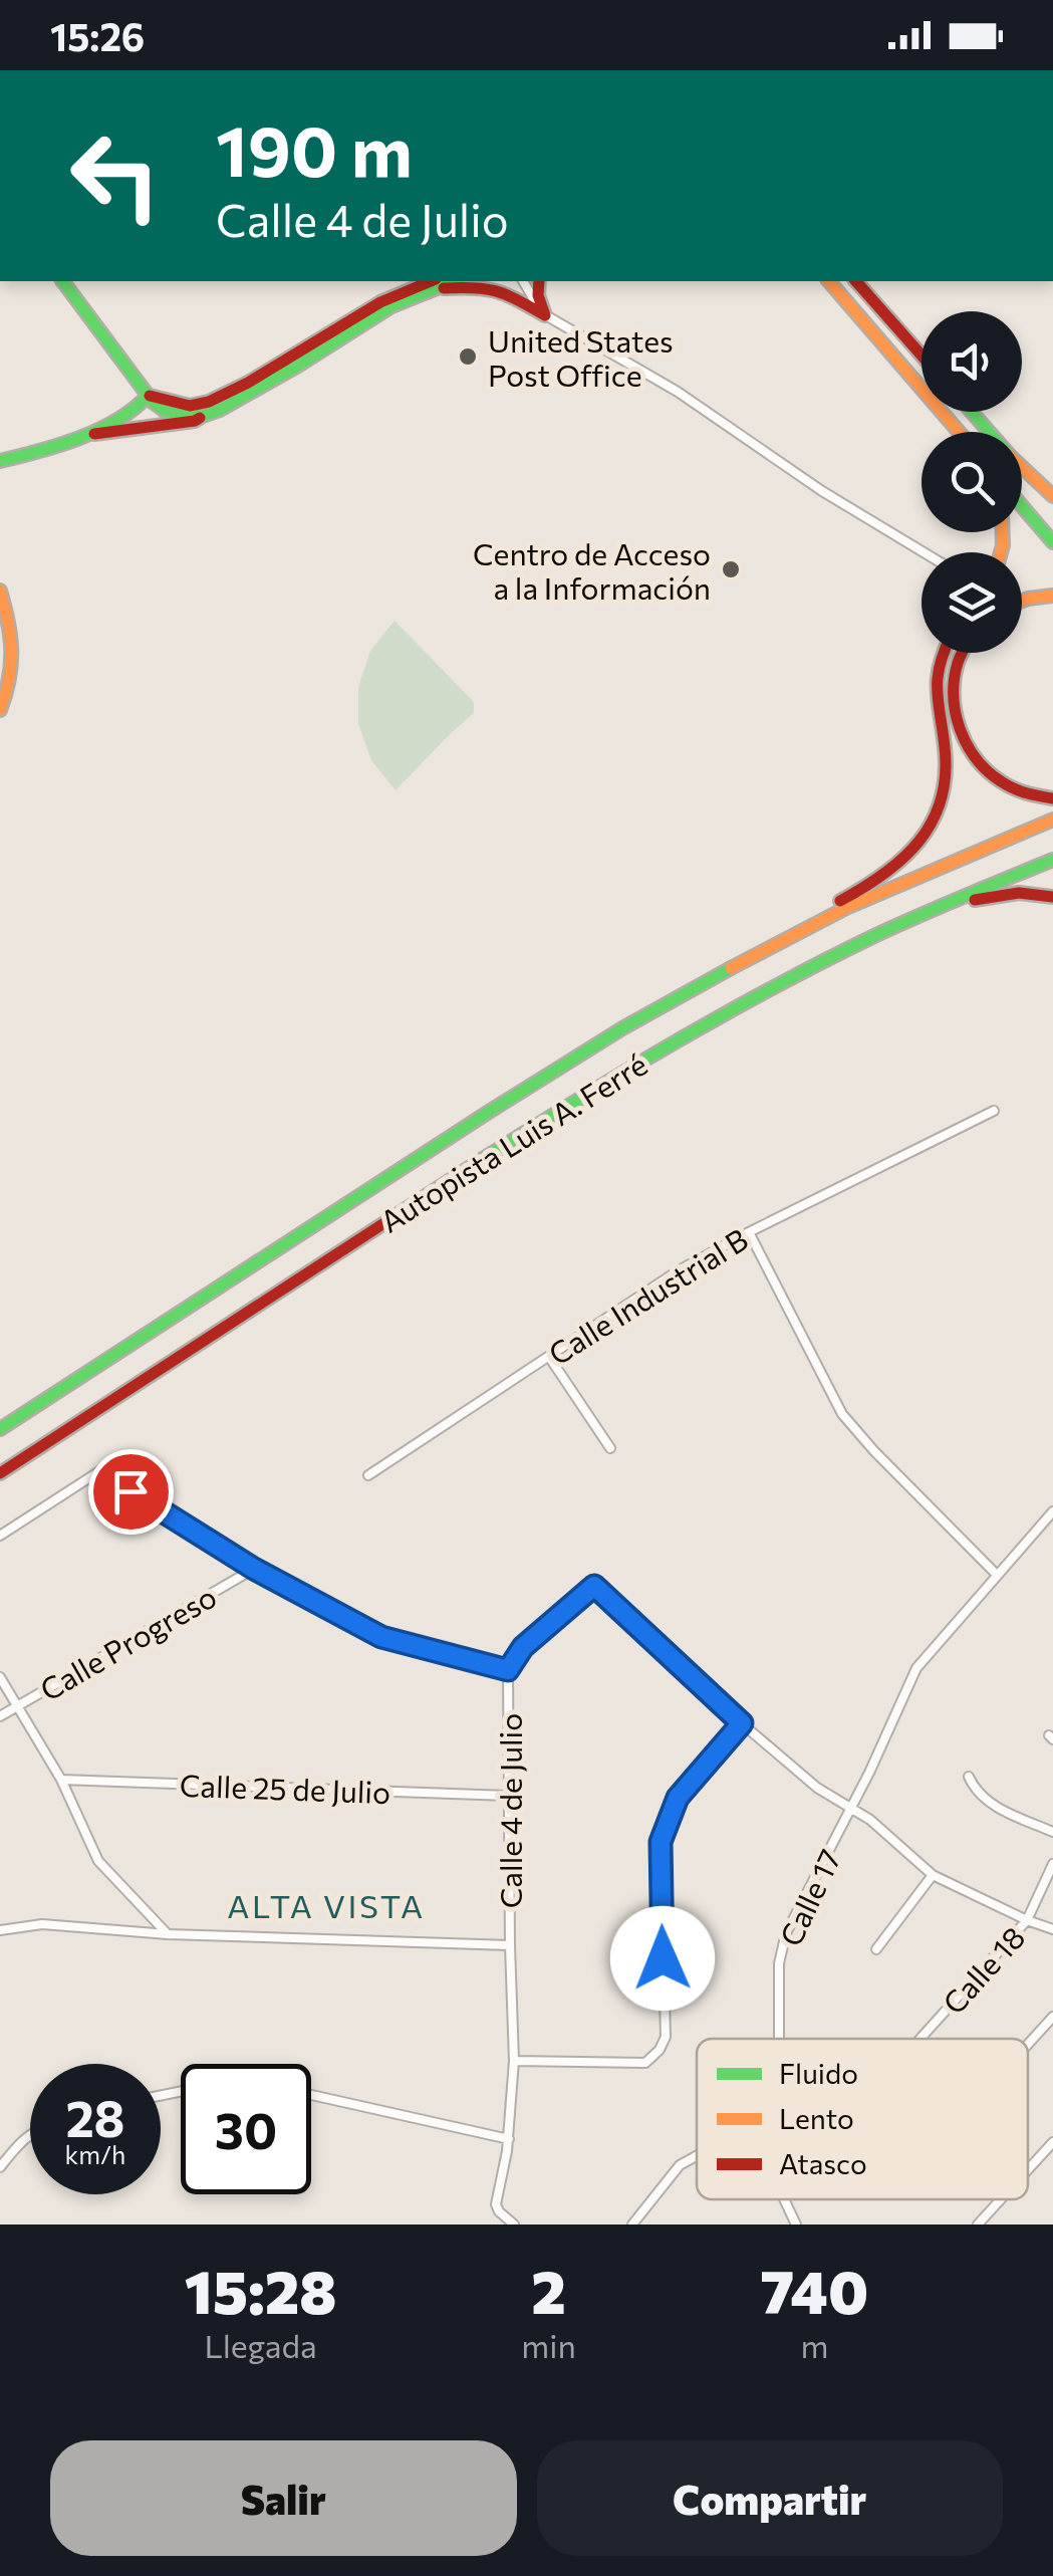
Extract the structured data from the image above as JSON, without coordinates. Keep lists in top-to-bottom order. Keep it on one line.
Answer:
{"streets":{"main road":["Autopista Luis A. Ferré"],"street":["Calle Industrial B","Calle Progreso","Calle 25 de Julio","Calle 4 de Julio","Calle 17","Calle 18"]},"crossings":[["Calle 25 de Julio","Calle 4 de Julio"],["Calle 4 de Julio","Calle 17"],["Calle 4 de Julio","Calle 18"]],"districts":["ALTA VISTA"],"places":["United States Post Office","Centro de Acceso a la Información"],"legend":["Fluido","Lento","Atasco"],"page":{"status":"15:26","turn":["190 m","Calle 4 de Julio"],"speed":"28 km/h","limit":"30","eta":["15:28","Llegada","2","min","740","m"],"buttons":["Salir","Compartir"]}}
